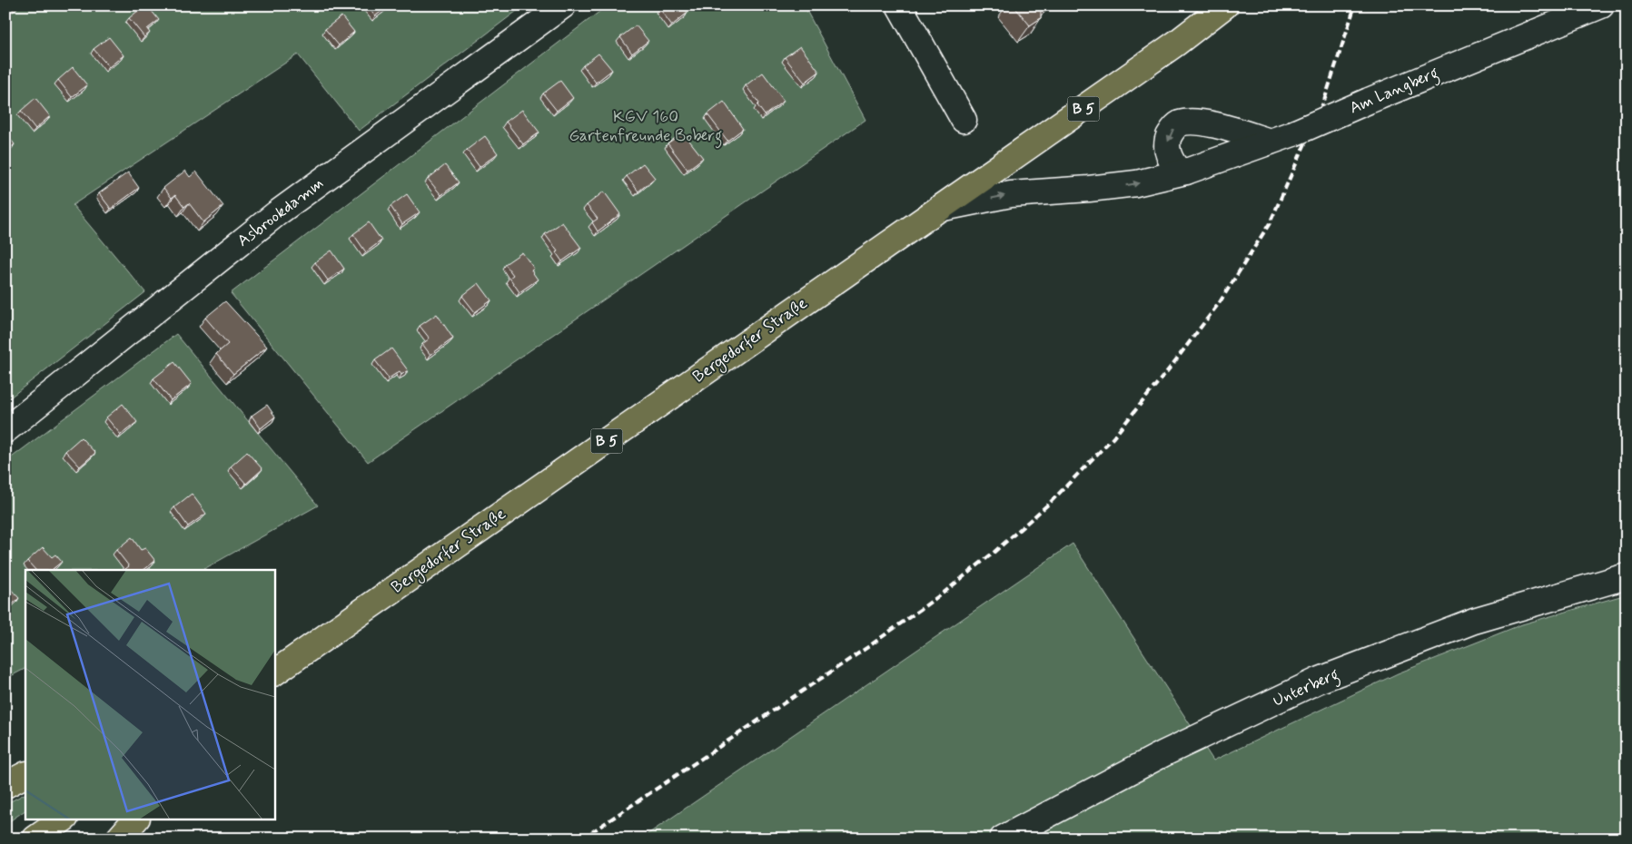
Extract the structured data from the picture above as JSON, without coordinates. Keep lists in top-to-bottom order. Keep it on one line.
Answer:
{"streets":{"main road":["B 5","Bergedorfer Straße"],"street":["Am Langberg","Asbrookdamm","Unterberg"]},"crossings":[["Am Langberg","Bergedorfer Straße"]],"one_way":["Am Langberg"],"parks":["KGV 160 Gartenfreunde Boberg"]}
